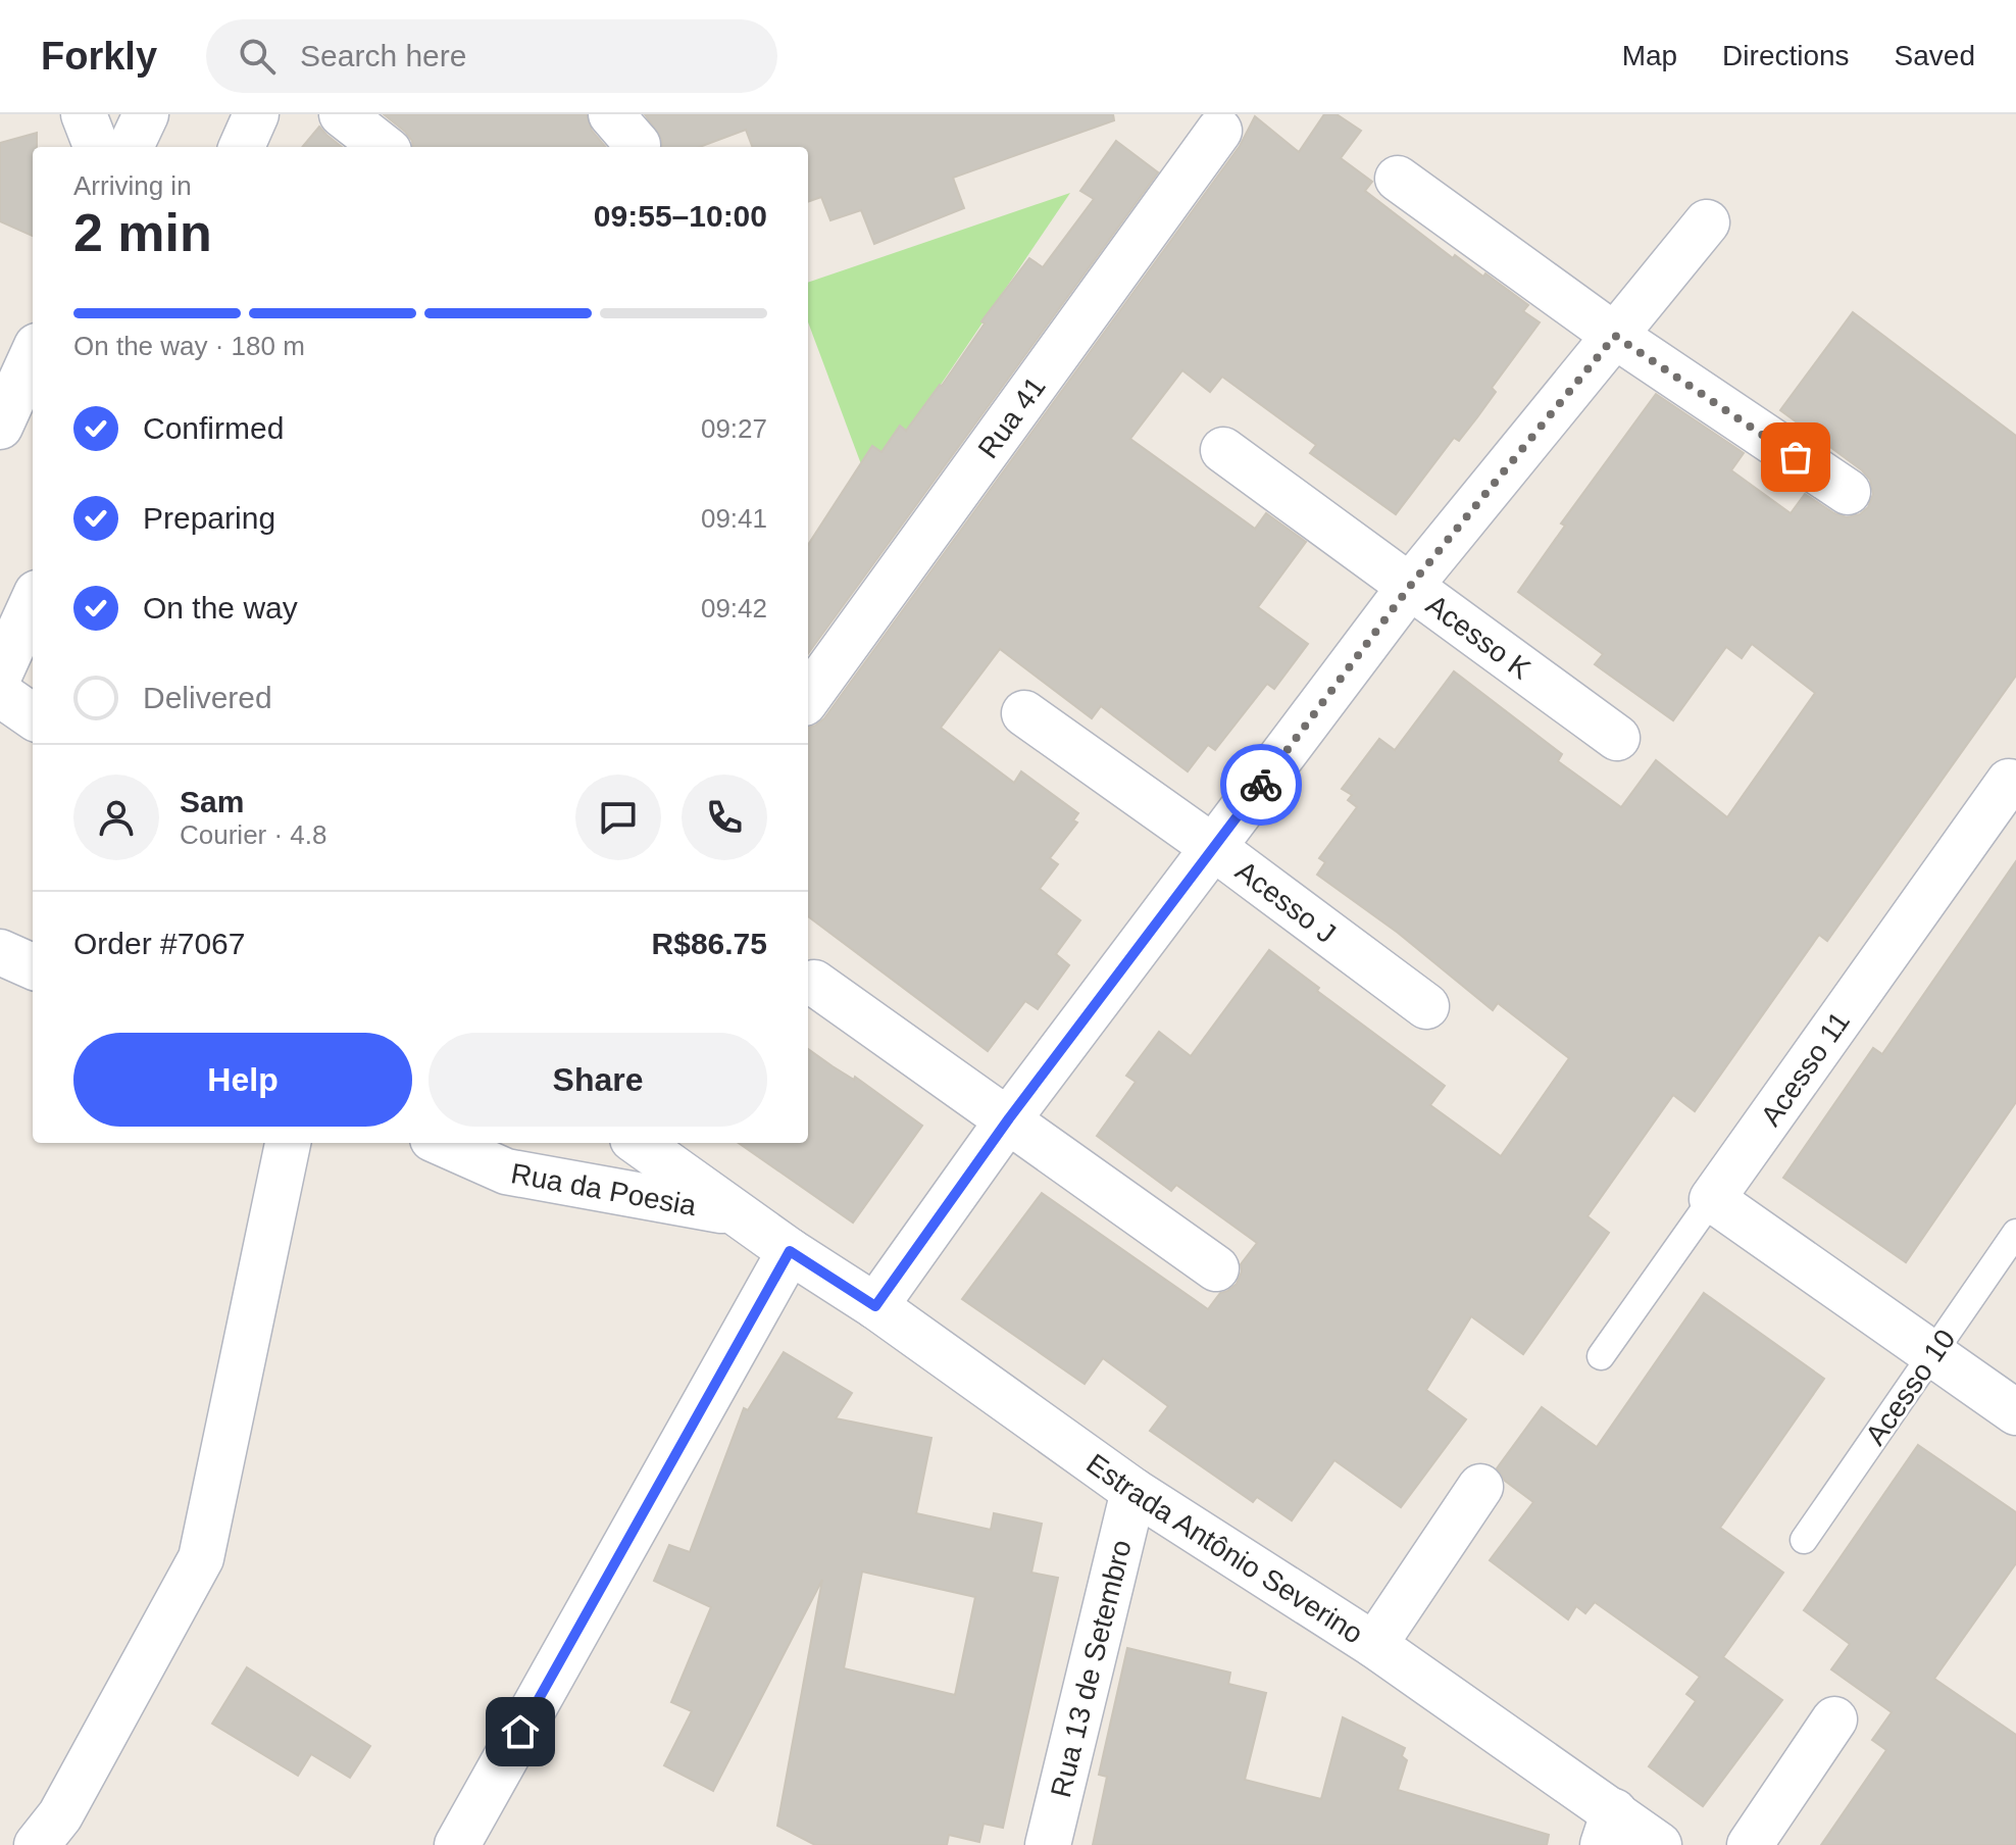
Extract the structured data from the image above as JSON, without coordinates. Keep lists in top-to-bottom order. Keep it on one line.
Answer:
{"streets":{"street":["Rua 41","Acesso K","Acesso J","Acesso 11","Rua da Poesia","Estrada Antônio Severino","Rua 13 de Setembro"],"lane":["Acesso 10"]},"crossings":[["Rua da Poesia","Estrada Antônio Severino"],["Estrada Antônio Severino","Rua 13 de Setembro"]],"page":{"header":"Forkly","search":"Search here","nav":["Map","Directions","Saved"],"heading":["2 min","Arriving in","09:55–10:00"],"panel":["Sam","Courier · 4.8","Order #7067","R$86.75"],"bar":"On the way · 180 m","list":[["Confirmed","09:27"],["Preparing","09:41"],["On the way","09:42"],"Delivered"],"buttons":["Help","Share"]}}
